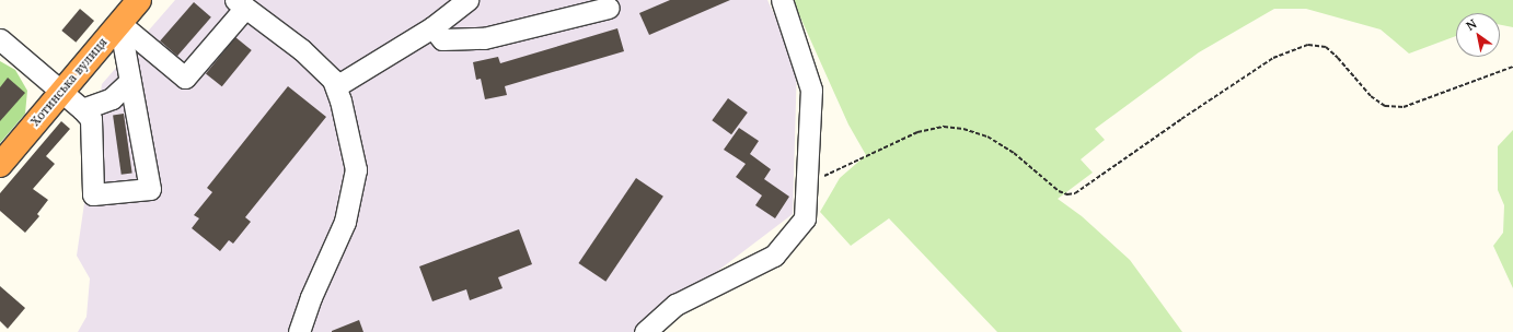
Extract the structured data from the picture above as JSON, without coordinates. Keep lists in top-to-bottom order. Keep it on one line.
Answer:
{"streets":{"highway":["Хотинська вулиця"]},"north":"top left"}
